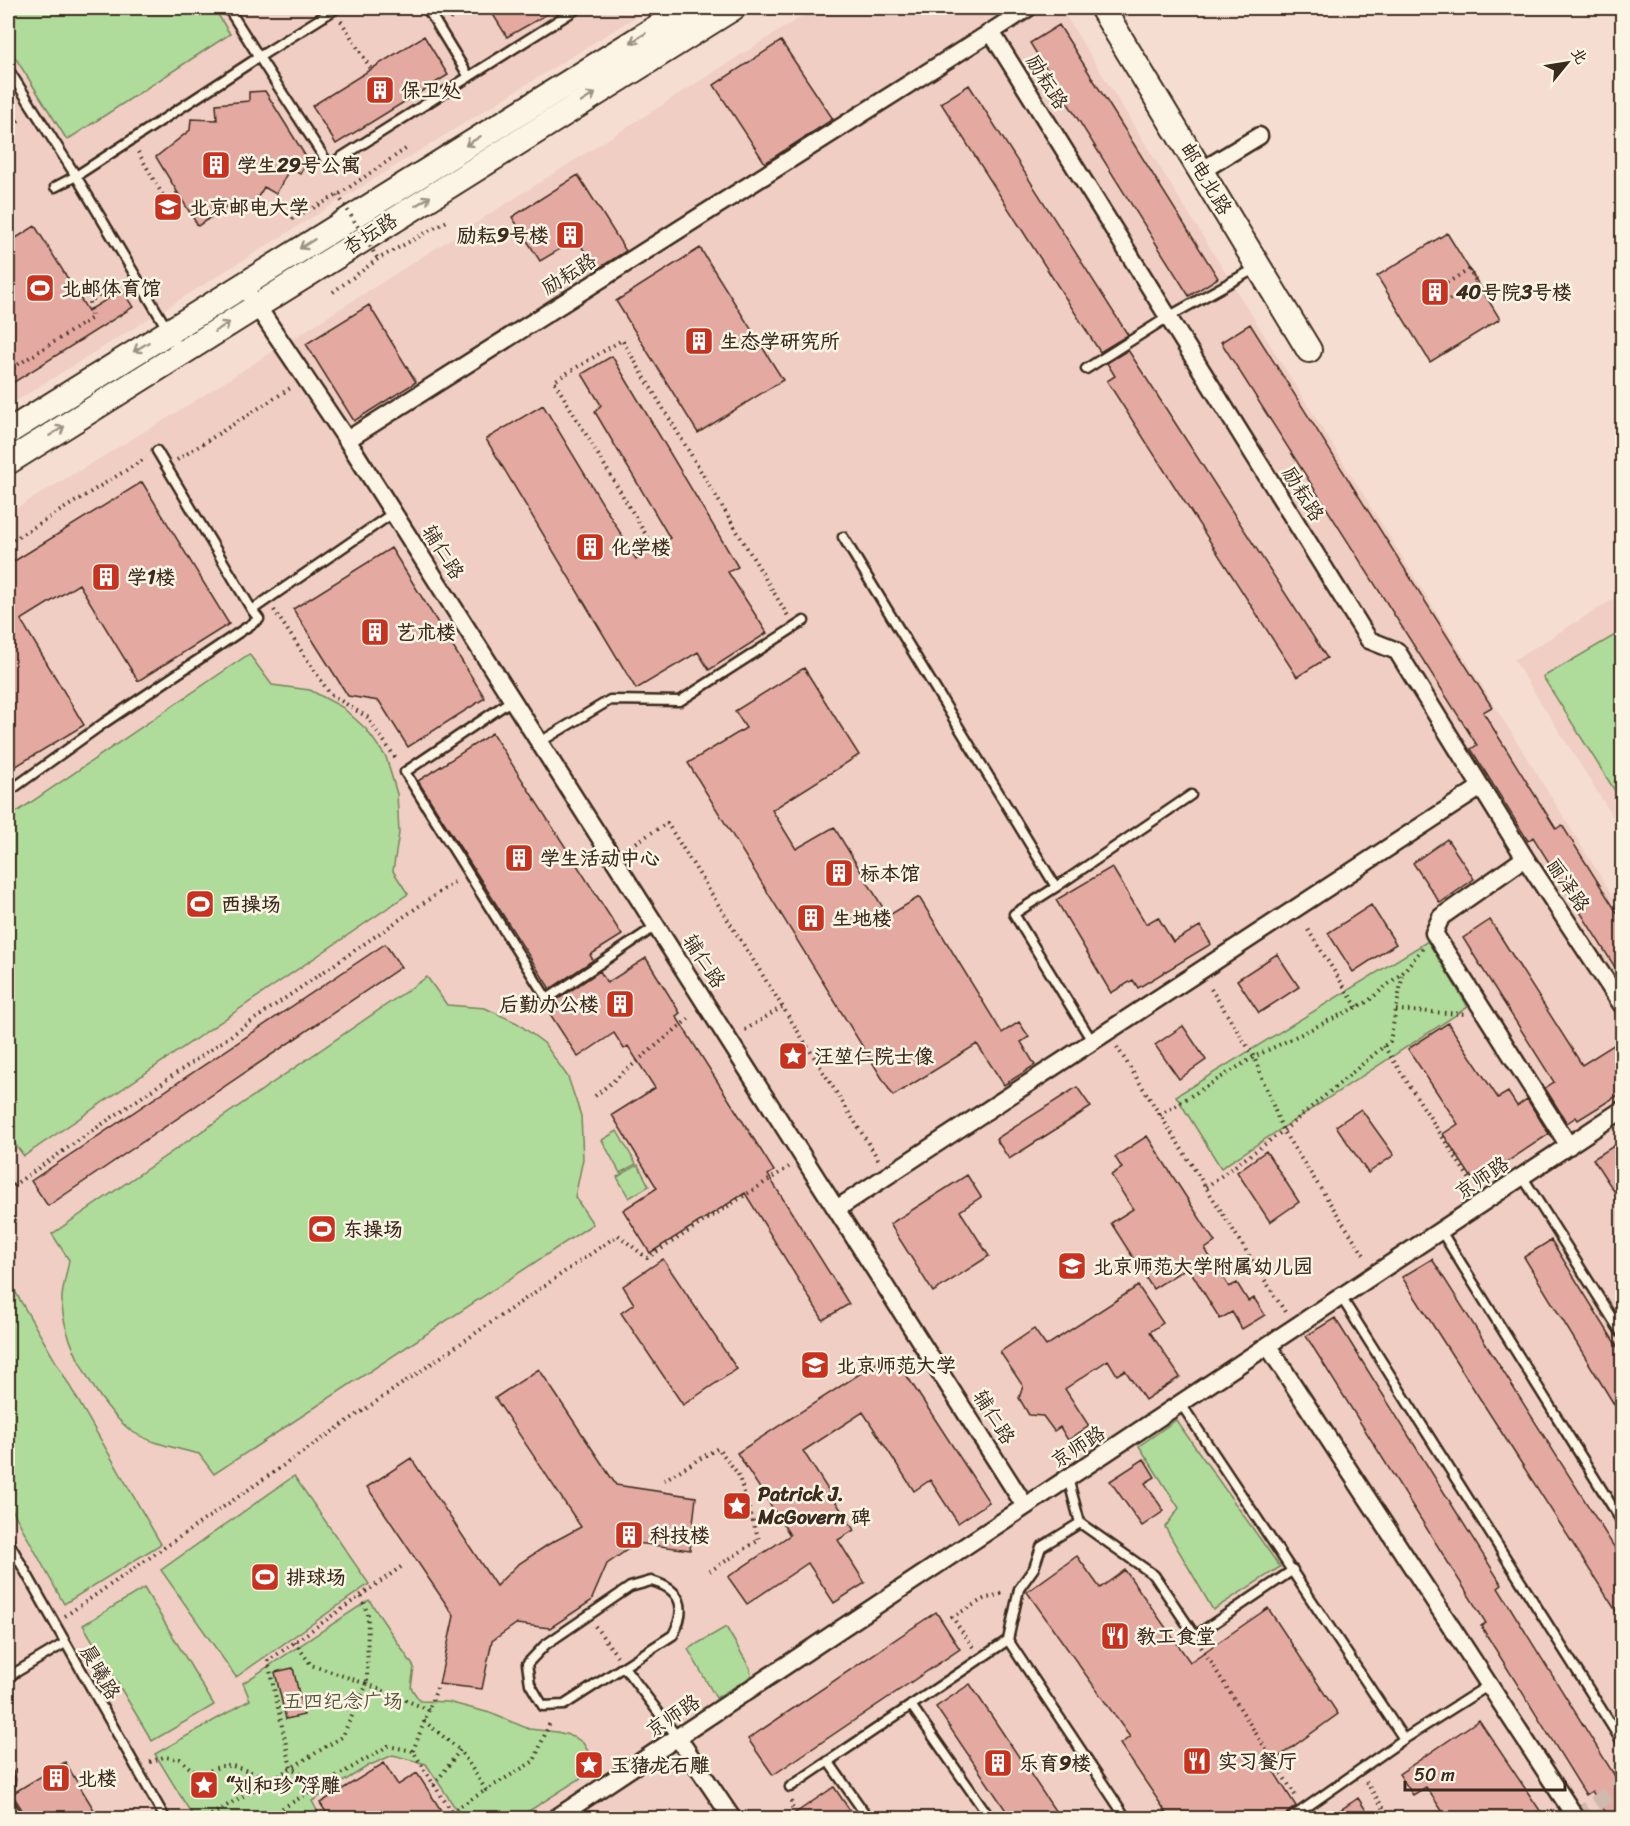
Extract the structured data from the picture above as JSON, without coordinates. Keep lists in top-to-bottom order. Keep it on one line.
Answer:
{"streets":{"street":["励耘路","邮电北路","杏坛路","辅仁路","丽泽路","京师路"],"lane":["晨曦路"]},"crossings":[["励耘路","辅仁路"],["励耘路","丽泽路"],["杏坛路","辅仁路"],["辅仁路","京师路"]],"parks":["五四纪念广场"],"places":{"building":["保卫处","学生29号公寓","励耘9号楼","40号院3号楼","生态学研究所","化学楼","学1楼","艺术楼","学生活动中心","标本馆","生地楼","后勤办公楼","科技楼","乐育9楼","北楼"],"school or university":["北京邮电大学","北京师范大学附属幼儿园","北京师范大学"],"sports":["北邮体育馆","西操场","东操场","排球场"],"place":["汪堃仁院士像","Patrick J. McGovern 碑","玉猪龙石雕","“刘和珍”浮雕"],"restaurant":["教工食堂","实习餐厅"]},"scale_bar":"50 m","north":"top right"}
